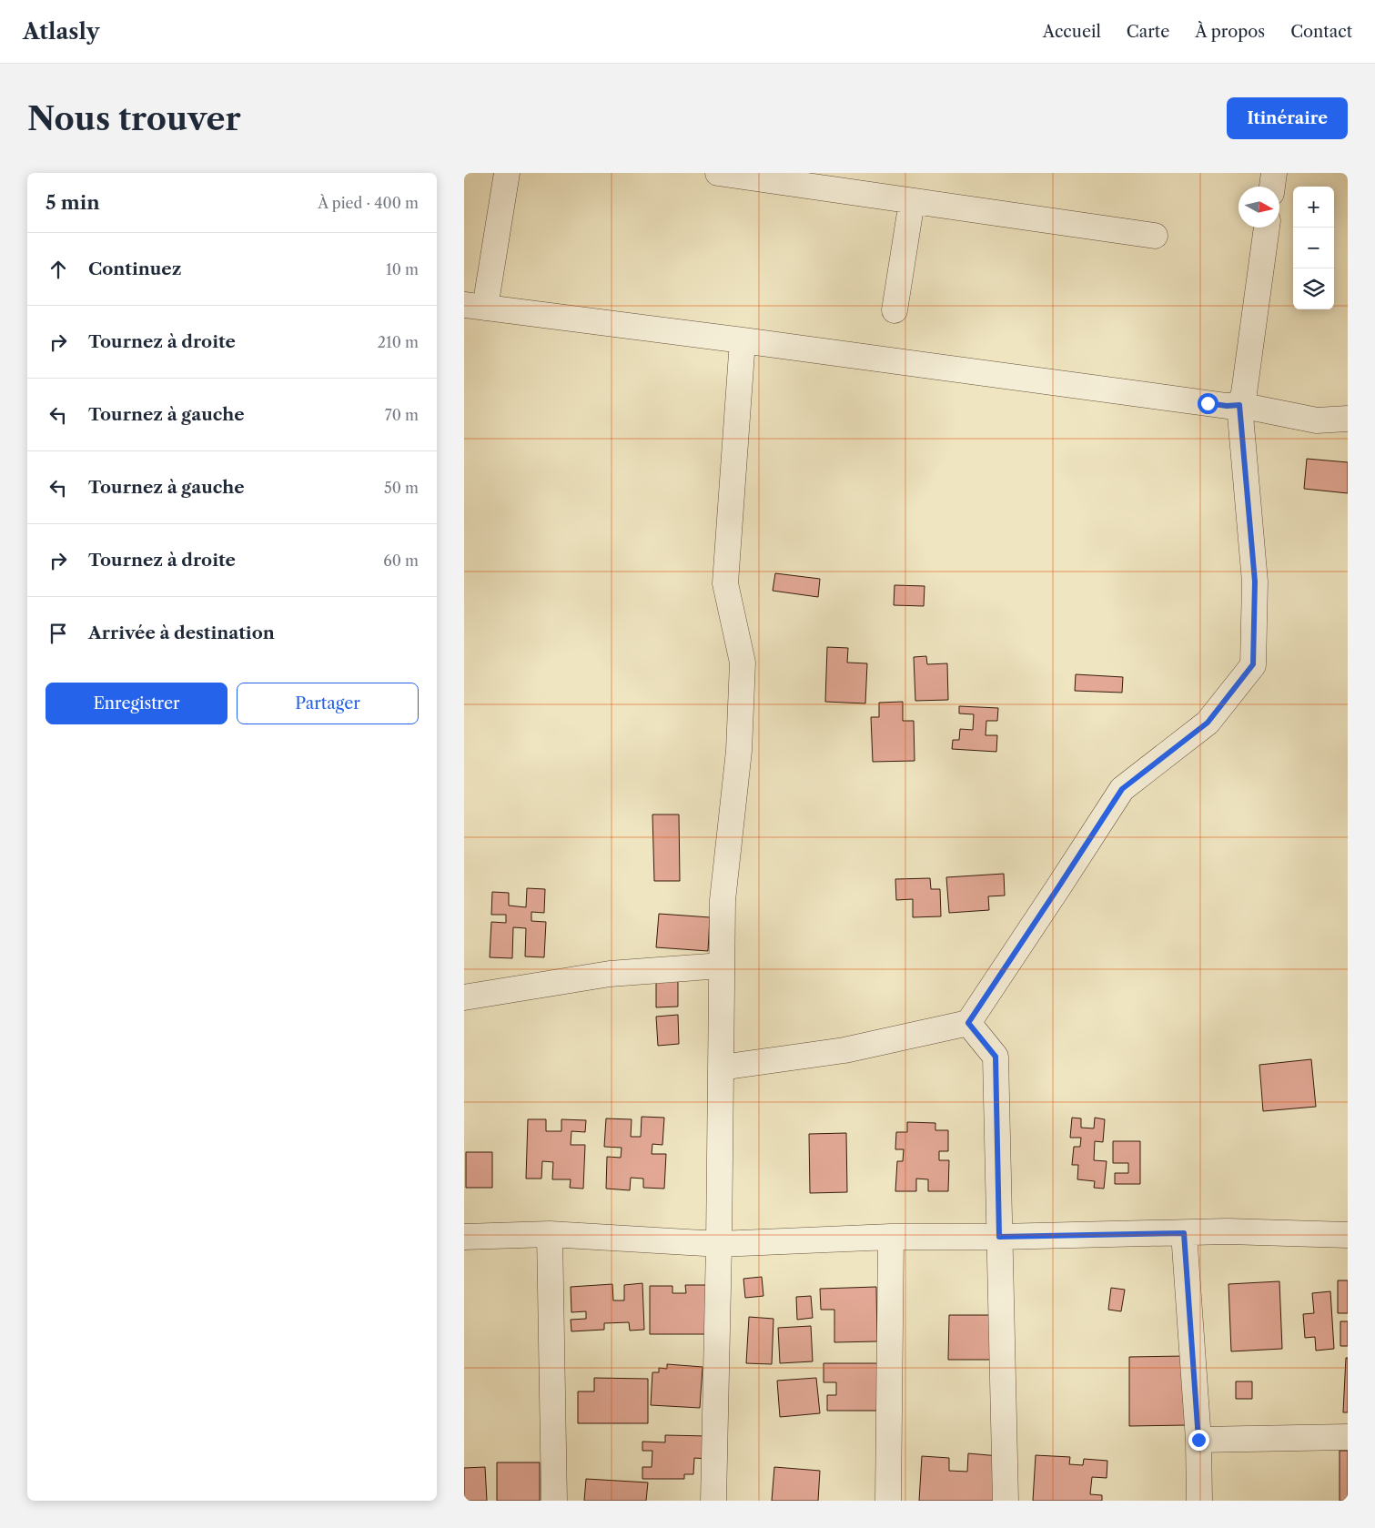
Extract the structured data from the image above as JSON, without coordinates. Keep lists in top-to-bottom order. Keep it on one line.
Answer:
{"north":"right","page":{"header":"Atlasly","nav":["Accueil","Carte","À propos","Contact"],"buttons":["Itinéraire",["Enregistrer","Partager"]],"title":"Nous trouver","heading":["5 min","À pied · 400 m"],"map_buttons":["+","−"],"list":[["Continuez","10 m"],["Tournez à droite","210 m"],["Tournez à gauche","70 m"],["Tournez à gauche","50 m"],["Tournez à droite","60 m"],"Arrivée à destination"]}}
